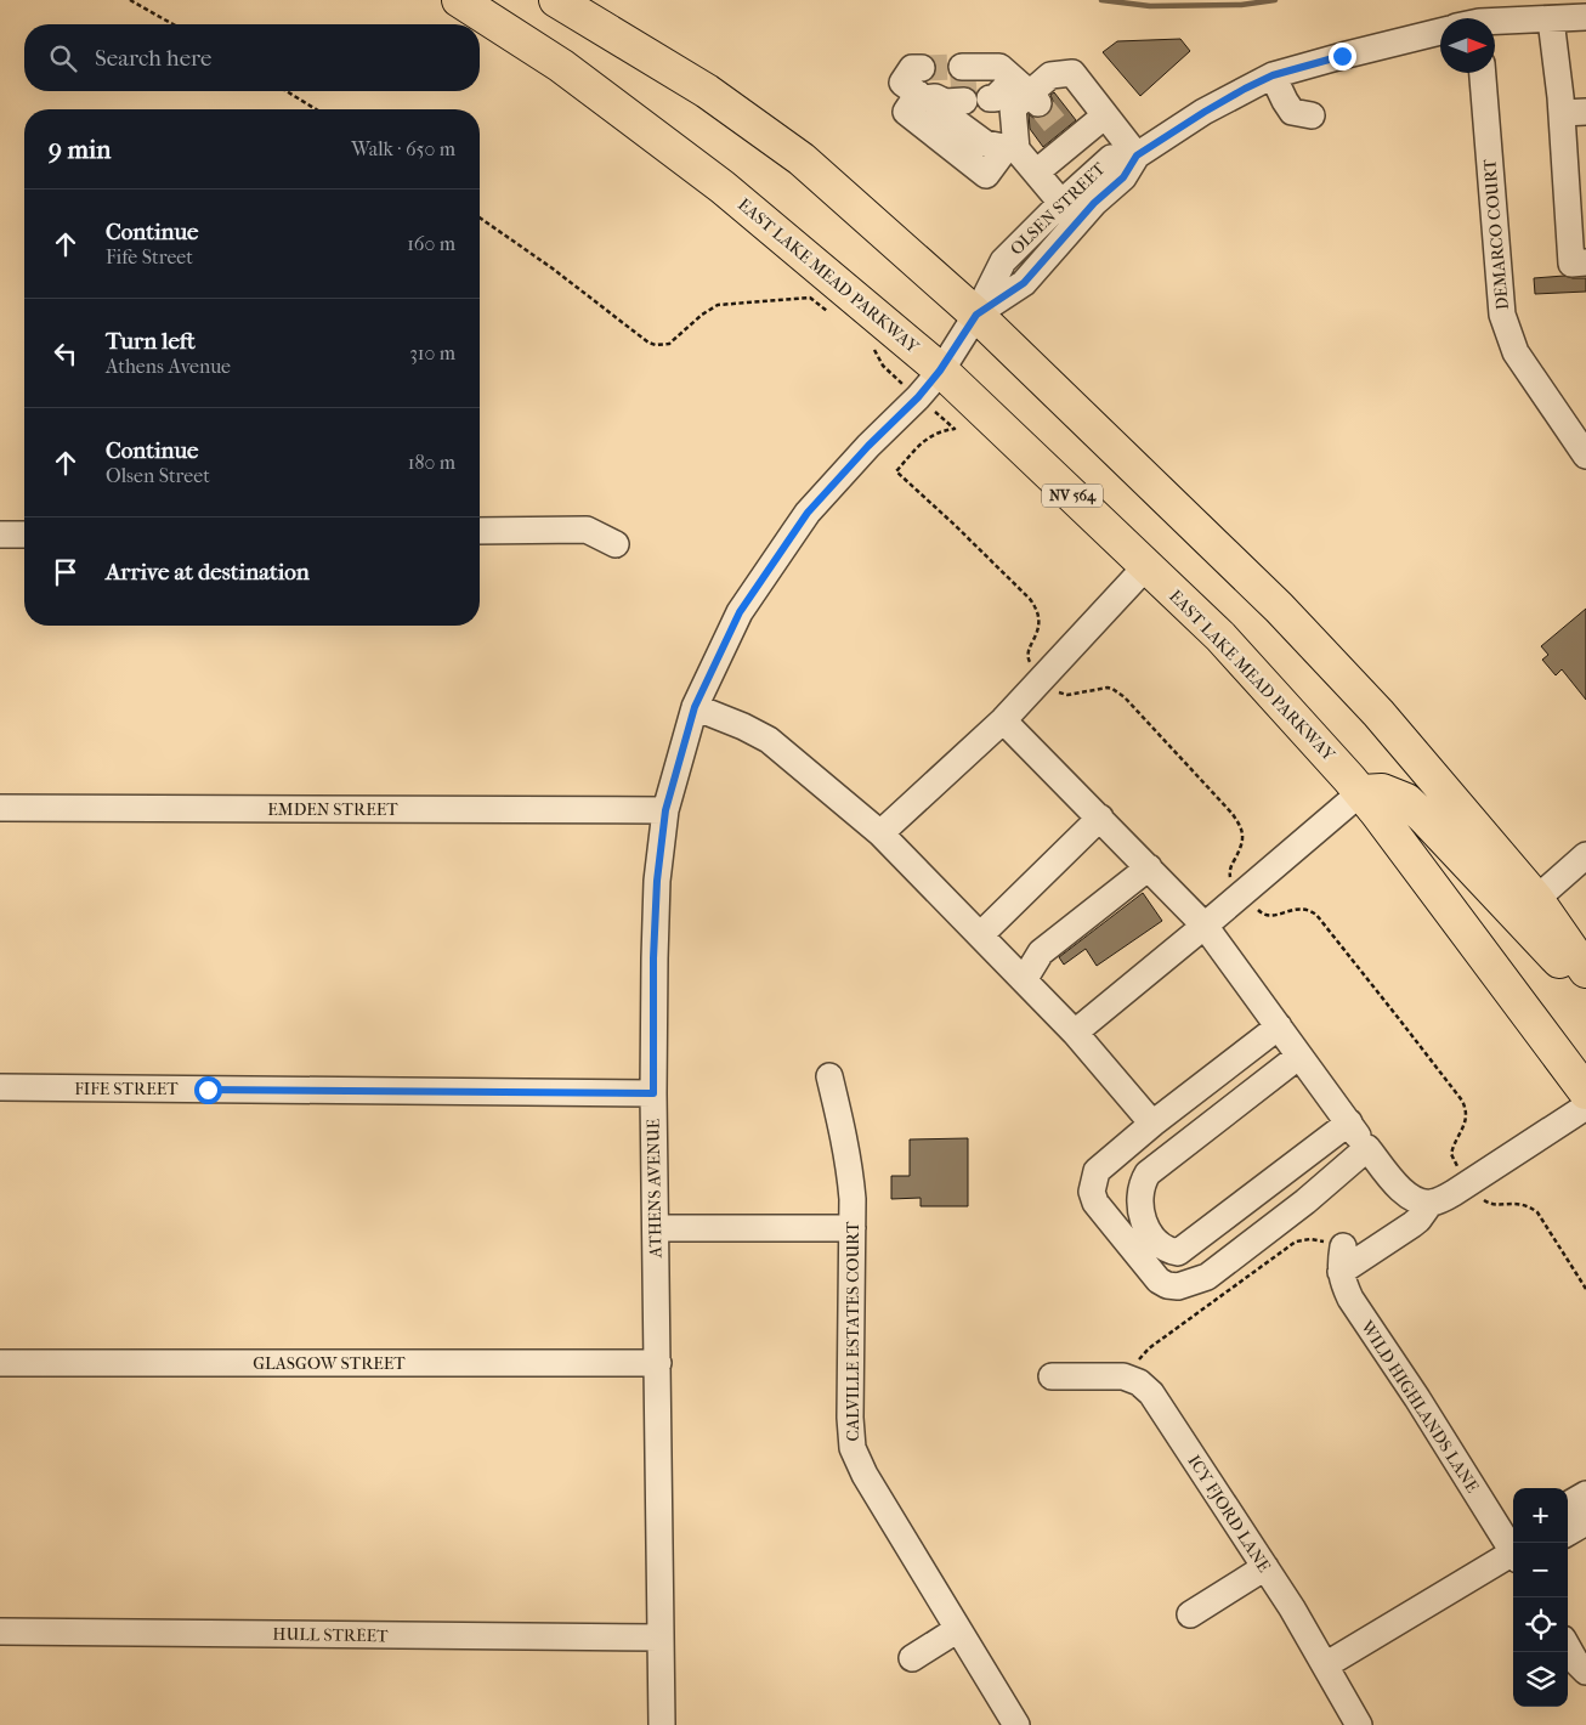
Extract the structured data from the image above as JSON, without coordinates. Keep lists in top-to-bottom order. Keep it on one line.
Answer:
{"streets":{"main road":["EAST LAKE MEAD PARKWAY","NV 564"],"street":["OLSEN STREET","DEMARCO COURT","EMDEN STREET","FIFE STREET","ATHENS AVENUE","CALVILLE ESTATES COURT","GLASGOW STREET","WILD HIGHLANDS LANE","ICY FJORD LANE","HULL STREET"]},"crossings":[["OLSEN STREET","ATHENS AVENUE"],["EAST LAKE MEAD PARKWAY","ATHENS AVENUE"],["EMDEN STREET","ATHENS AVENUE"],["FIFE STREET","ATHENS AVENUE"],["ATHENS AVENUE","GLASGOW STREET"],["ATHENS AVENUE","HULL STREET"]],"north":"right","page":{"search":"Search here","heading":["9 min","Walk · 650 m"],"list":[["Continue","Fife Street","160 m"],["Turn left","Athens Avenue","310 m"],["Continue","Olsen Street","180 m"],"Arrive at destination"],"map_buttons":["+","−"]}}
